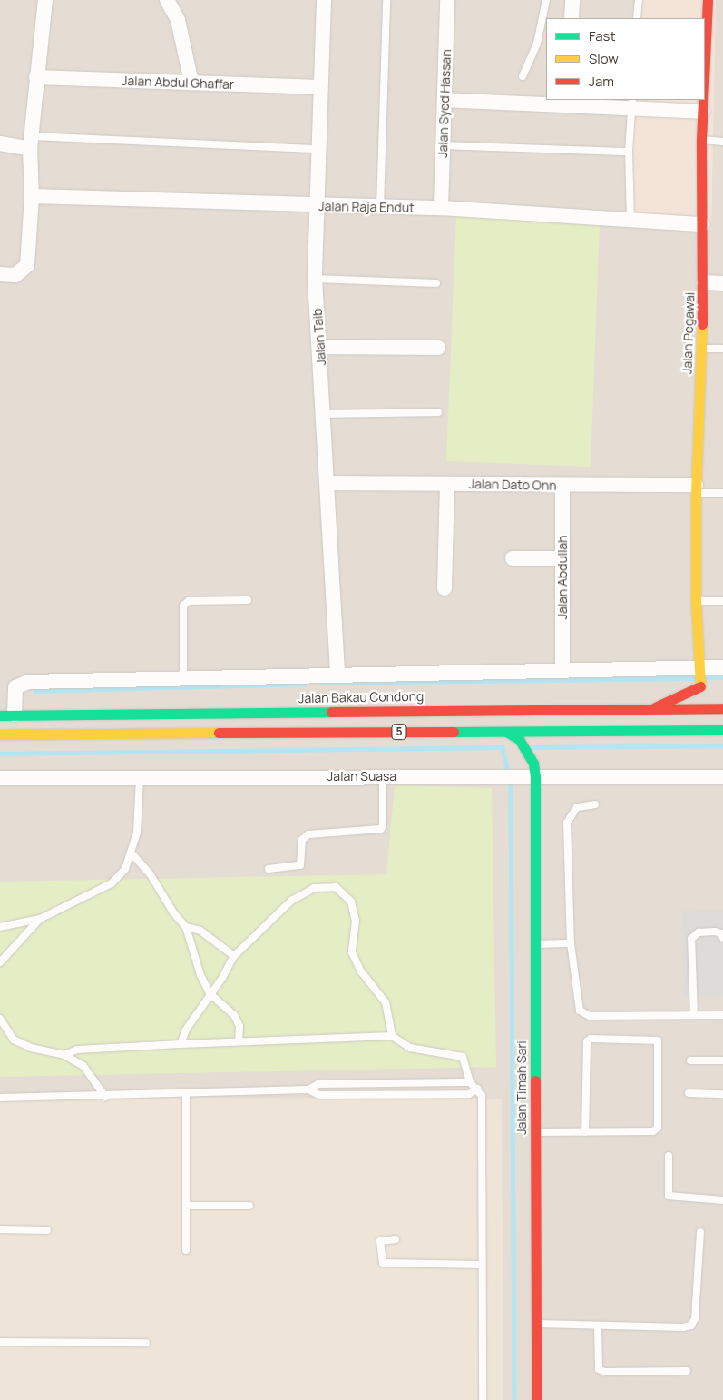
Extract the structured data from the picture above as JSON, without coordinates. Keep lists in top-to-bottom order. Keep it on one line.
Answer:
{"streets":{"main road":["Jalan Pegawai","Jalan Bakau Condong","5","Jalan Timah Sari"],"street":["Jalan Abdul Ghaffar","Jalan Syed Hassan","Jalan Raja Endut","Jalan Taib","Jalan Dato Onn","Jalan Abdullah","Jalan Suasa"]},"crossings":[["Jalan Abdul Ghaffar","Jalan Taib"],["Jalan Syed Hassan","Jalan Raja Endut"],["Jalan Raja Endut","Jalan Pegawai"],["Jalan Raja Endut","Jalan Taib"],["Jalan Pegawai","Jalan Dato Onn"],["Jalan Taib","Jalan Dato Onn"],["Jalan Dato Onn","Jalan Abdullah"],["Jalan Suasa","Jalan Timah Sari"]],"legend":["Fast","Slow","Jam"]}
